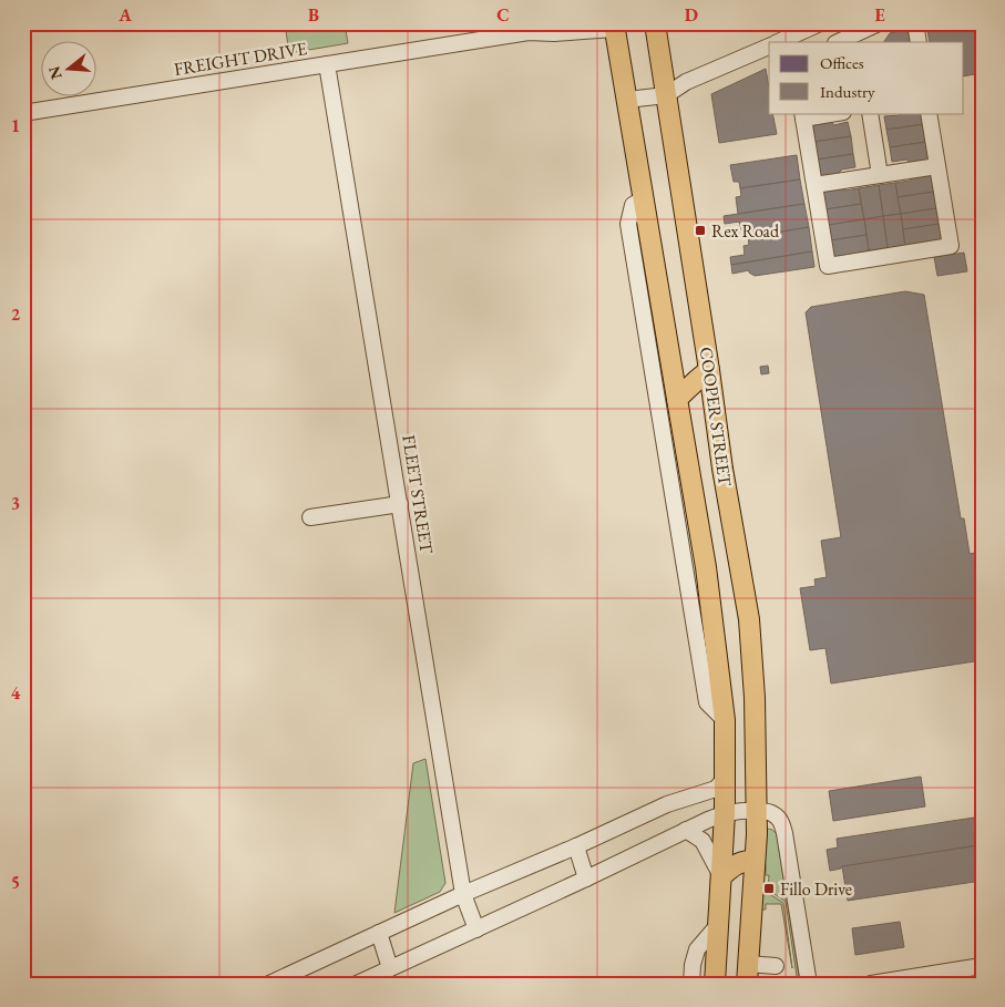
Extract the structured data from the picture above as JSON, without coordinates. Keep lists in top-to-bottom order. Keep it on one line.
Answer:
{"streets":{"main road":["COOPER STREET"],"street":["FREIGHT DRIVE","FLEET STREET"]},"crossings":[["FREIGHT DRIVE","COOPER STREET"],["FREIGHT DRIVE","FLEET STREET"]],"places":{"transit":["Rex Road","Fillo Drive"]},"legend":["Offices","Industry"],"north":"left","grid":{"columns":["A","B","C","D","E"],"rows":["1","2","3","4","5"]}}
